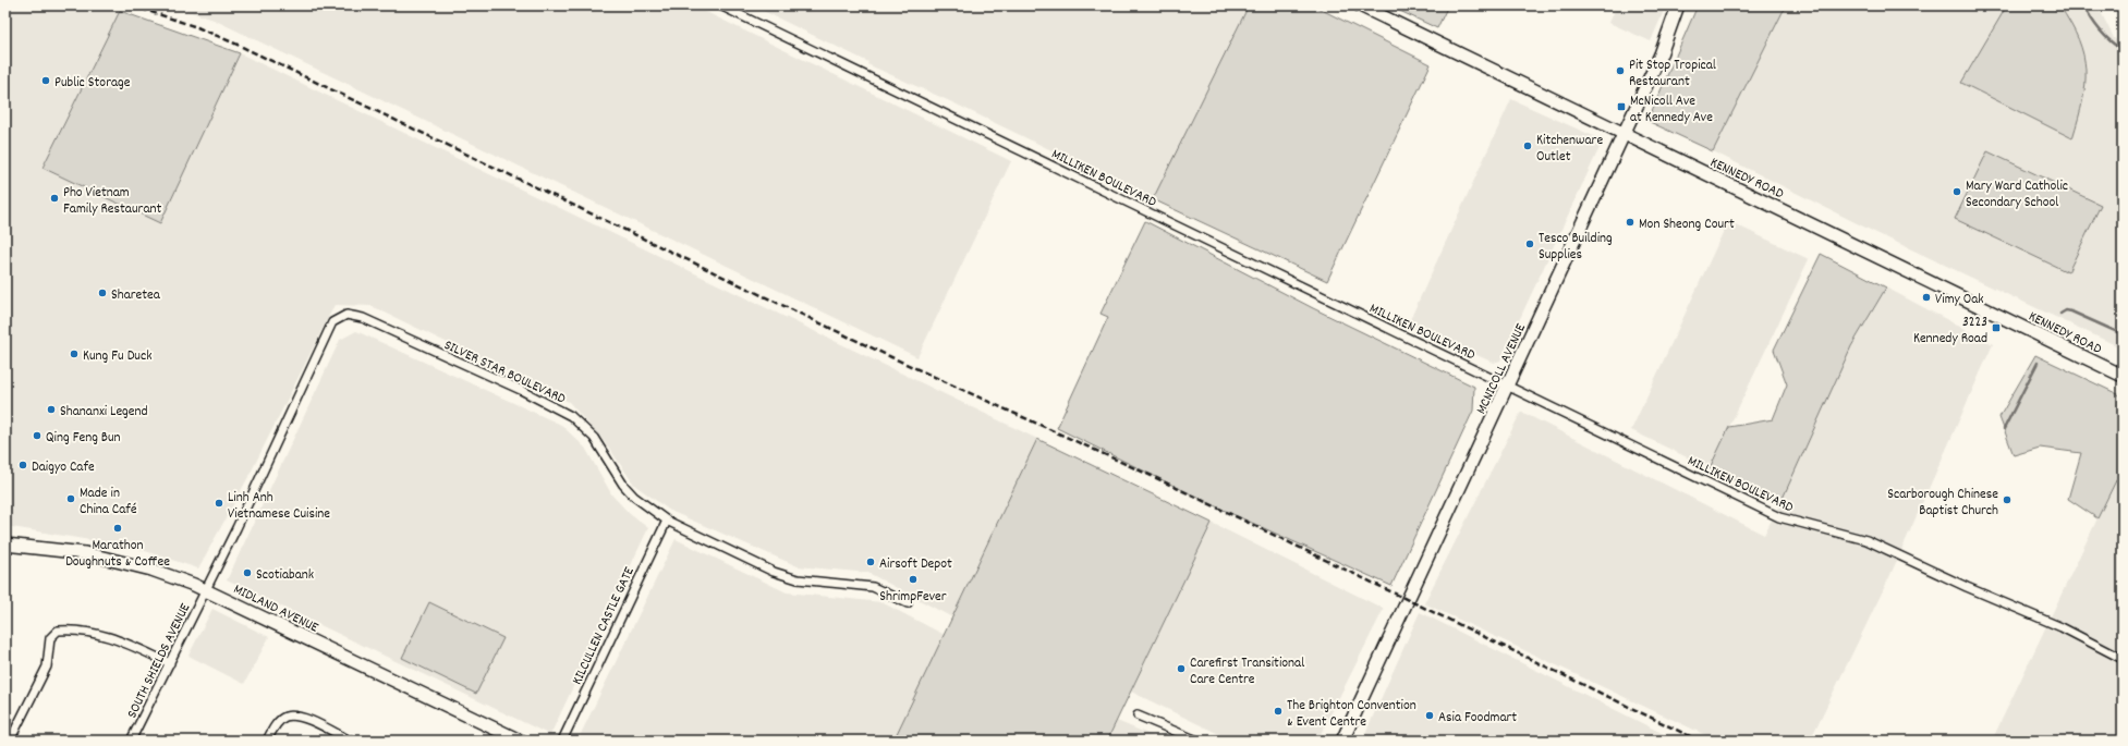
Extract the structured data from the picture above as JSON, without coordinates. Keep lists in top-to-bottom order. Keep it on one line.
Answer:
{"streets":{"main road":["KENNEDY ROAD","MCNICOLL AVENUE","MIDLAND AVENUE"],"street":["MILLIKEN BOULEVARD","SILVER STAR BOULEVARD","KILCULLEN CASTLE GATE","SOUTH SHIELDS AVENUE"]},"crossings":[["MILLIKEN BOULEVARD","MCNICOLL AVENUE"],["KENNEDY ROAD","MCNICOLL AVENUE"],["SILVER STAR BOULEVARD","MIDLAND AVENUE"],["SILVER STAR BOULEVARD","KILCULLEN CASTLE GATE"],["SILVER STAR BOULEVARD","SOUTH SHIELDS AVENUE"],["MIDLAND AVENUE","SOUTH SHIELDS AVENUE"]],"places":{"other":["Pit Stop Tropical Restaurant","Public Storage","Kitchenware Outlet","Mary Ward Catholic Secondary School","Pho Vietnam Family Restaurant","Mon Sheong Court","Tesco Building Supplies","Sharetea","Vimy Oak","Kung Fu Duck","Shananxi Legend","Qing Feng Bun","Daigyo Cafe","Made in China Café","Scarborough Chinese Baptist Church","Linh Anh Vietnamese Cuisine","Marathon Doughnuts & Coffee","Airsoft Depot","Scotiabank","ShrimpFever","Carefirst Transitional Care Centre","The Brighton Convention & Event Centre","Asia Foodmart"],"transit":["McNicoll Ave at Kennedy Ave","3223 Kennedy Road"]}}
